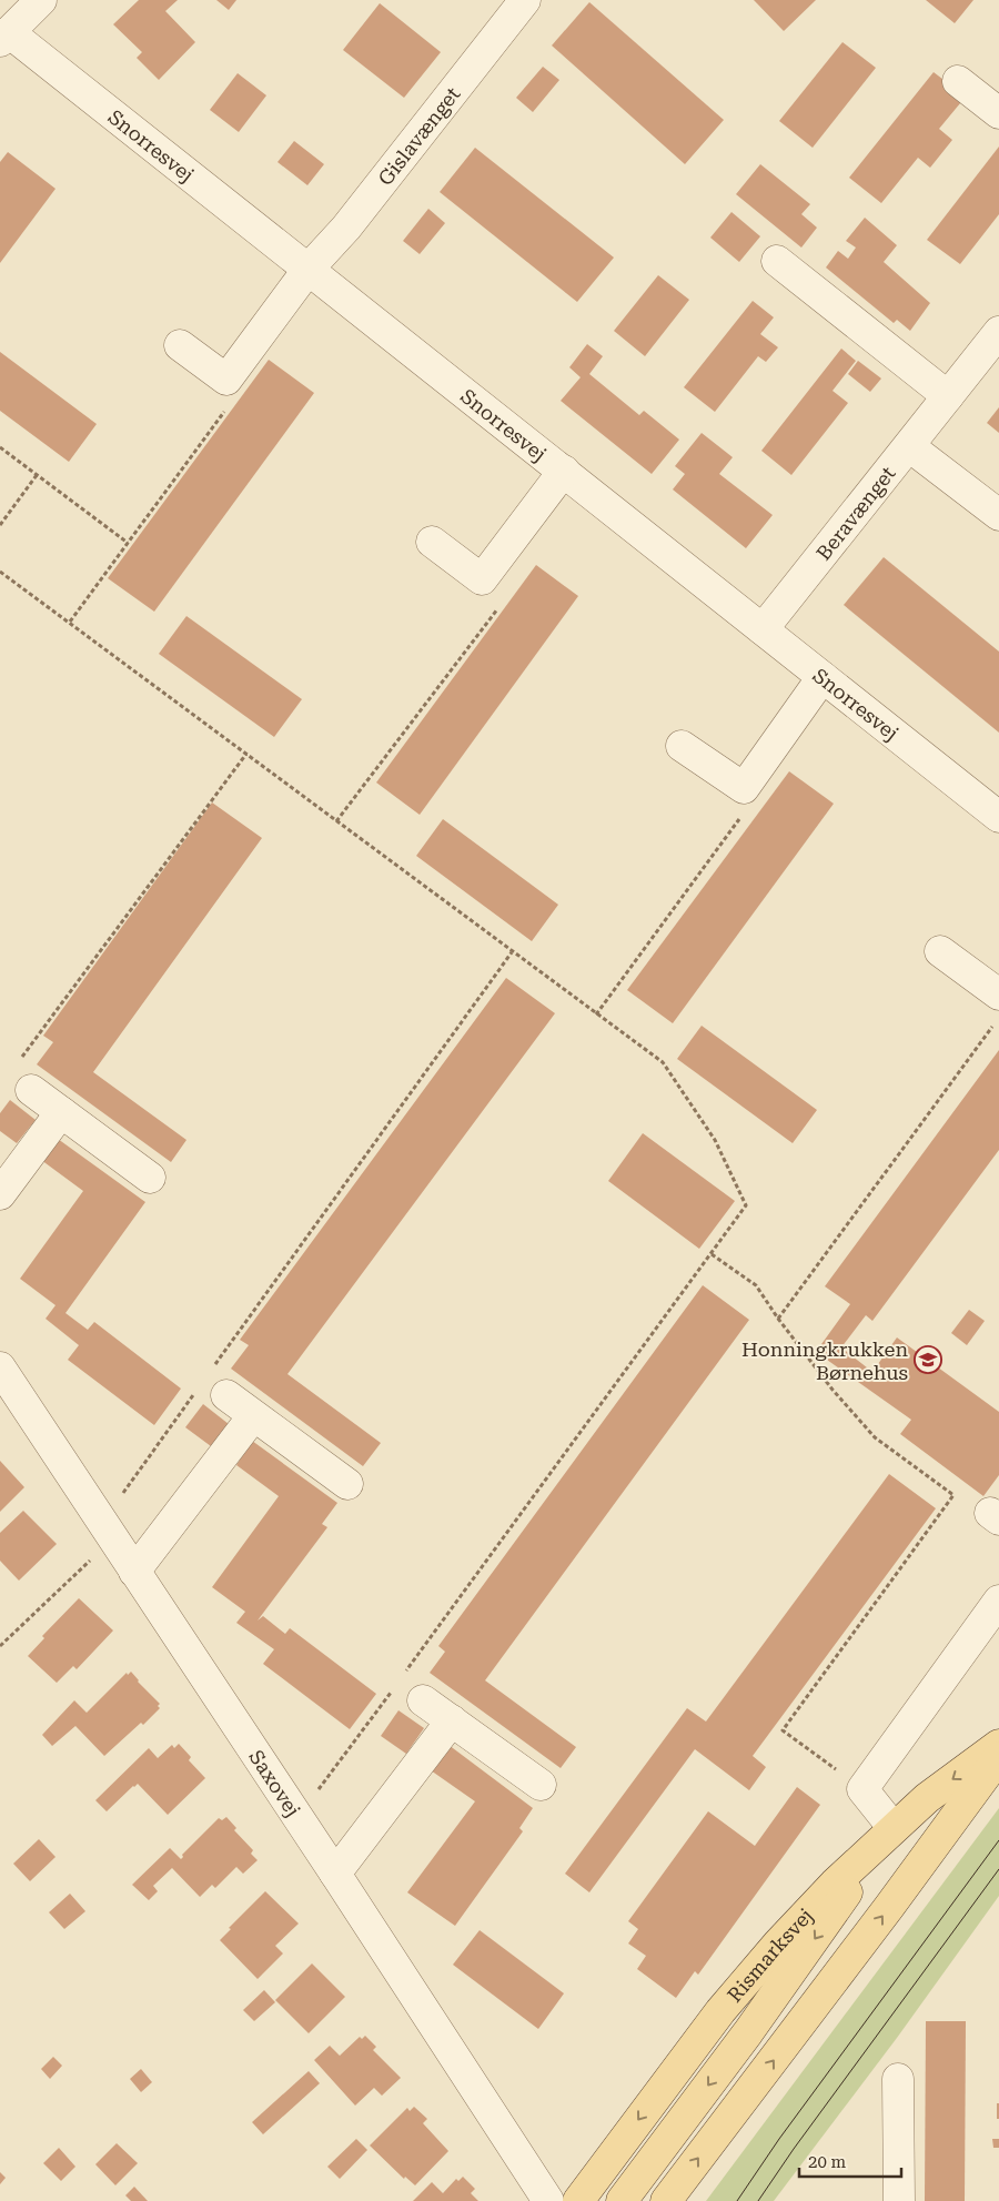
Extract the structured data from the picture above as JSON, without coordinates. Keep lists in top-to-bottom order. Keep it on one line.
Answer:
{"streets":{"main road":["Rismarksvej"],"street":["Gislavænget","Snorresvej","Beravænget","Saxovej"]},"crossings":[["Gislavænget","Snorresvej"],["Snorresvej","Beravænget"]],"places":{"school or university":["Honningkrukken Børnehus"]},"scale_bar":"20 m"}
